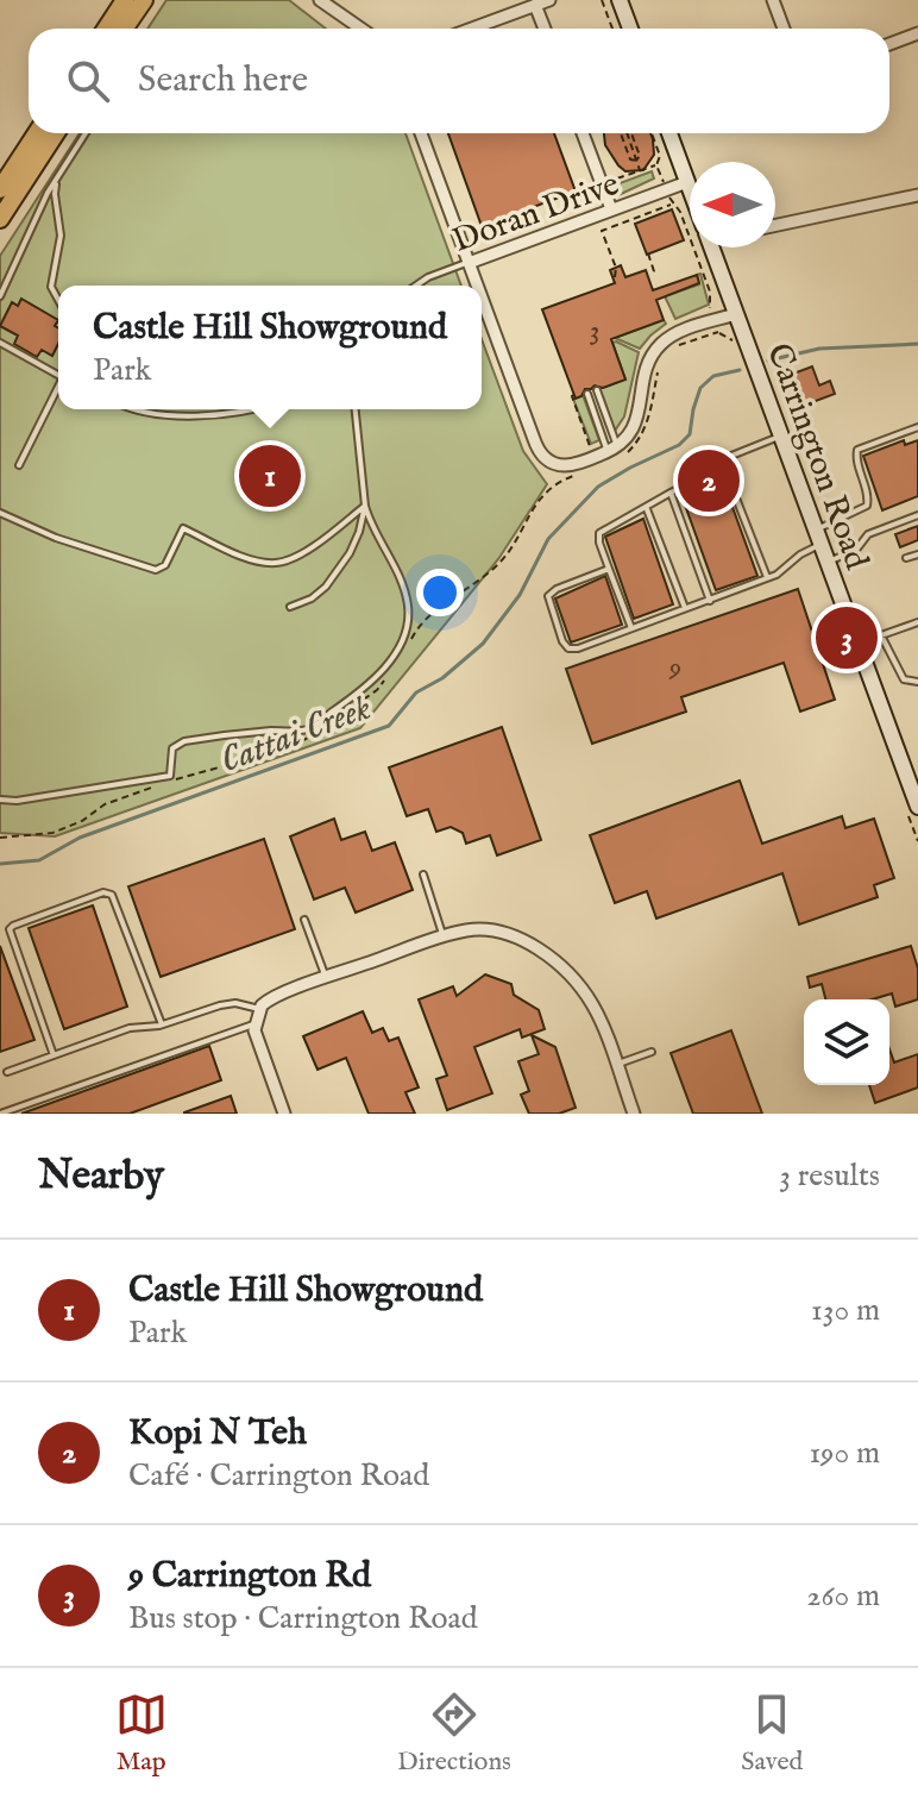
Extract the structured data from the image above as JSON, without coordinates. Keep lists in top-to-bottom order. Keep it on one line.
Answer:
{"streets":{"main road":["Carrington Road"],"street":["Doran Drive"]},"crossings":[["Doran Drive","Carrington Road"]],"water":["Cattai Creek"],"house_numbers":["3","9"],"north":"left","page":{"search":"Search here","popup":["Castle Hill Showground","Park"],"pins":["1","2","3"],"heading":["Nearby","3 results"],"list":[{"mark":"1","name":"Castle Hill Showground","note":"Park","value":"130 m"},{"mark":"2","name":"Kopi N Teh","note":"Café · Carrington Road","value":"190 m"},{"mark":"3","name":"9 Carrington Rd","note":"Bus stop · Carrington Road","value":"260 m"}],"nav":["Map","Directions","Saved"]}}
